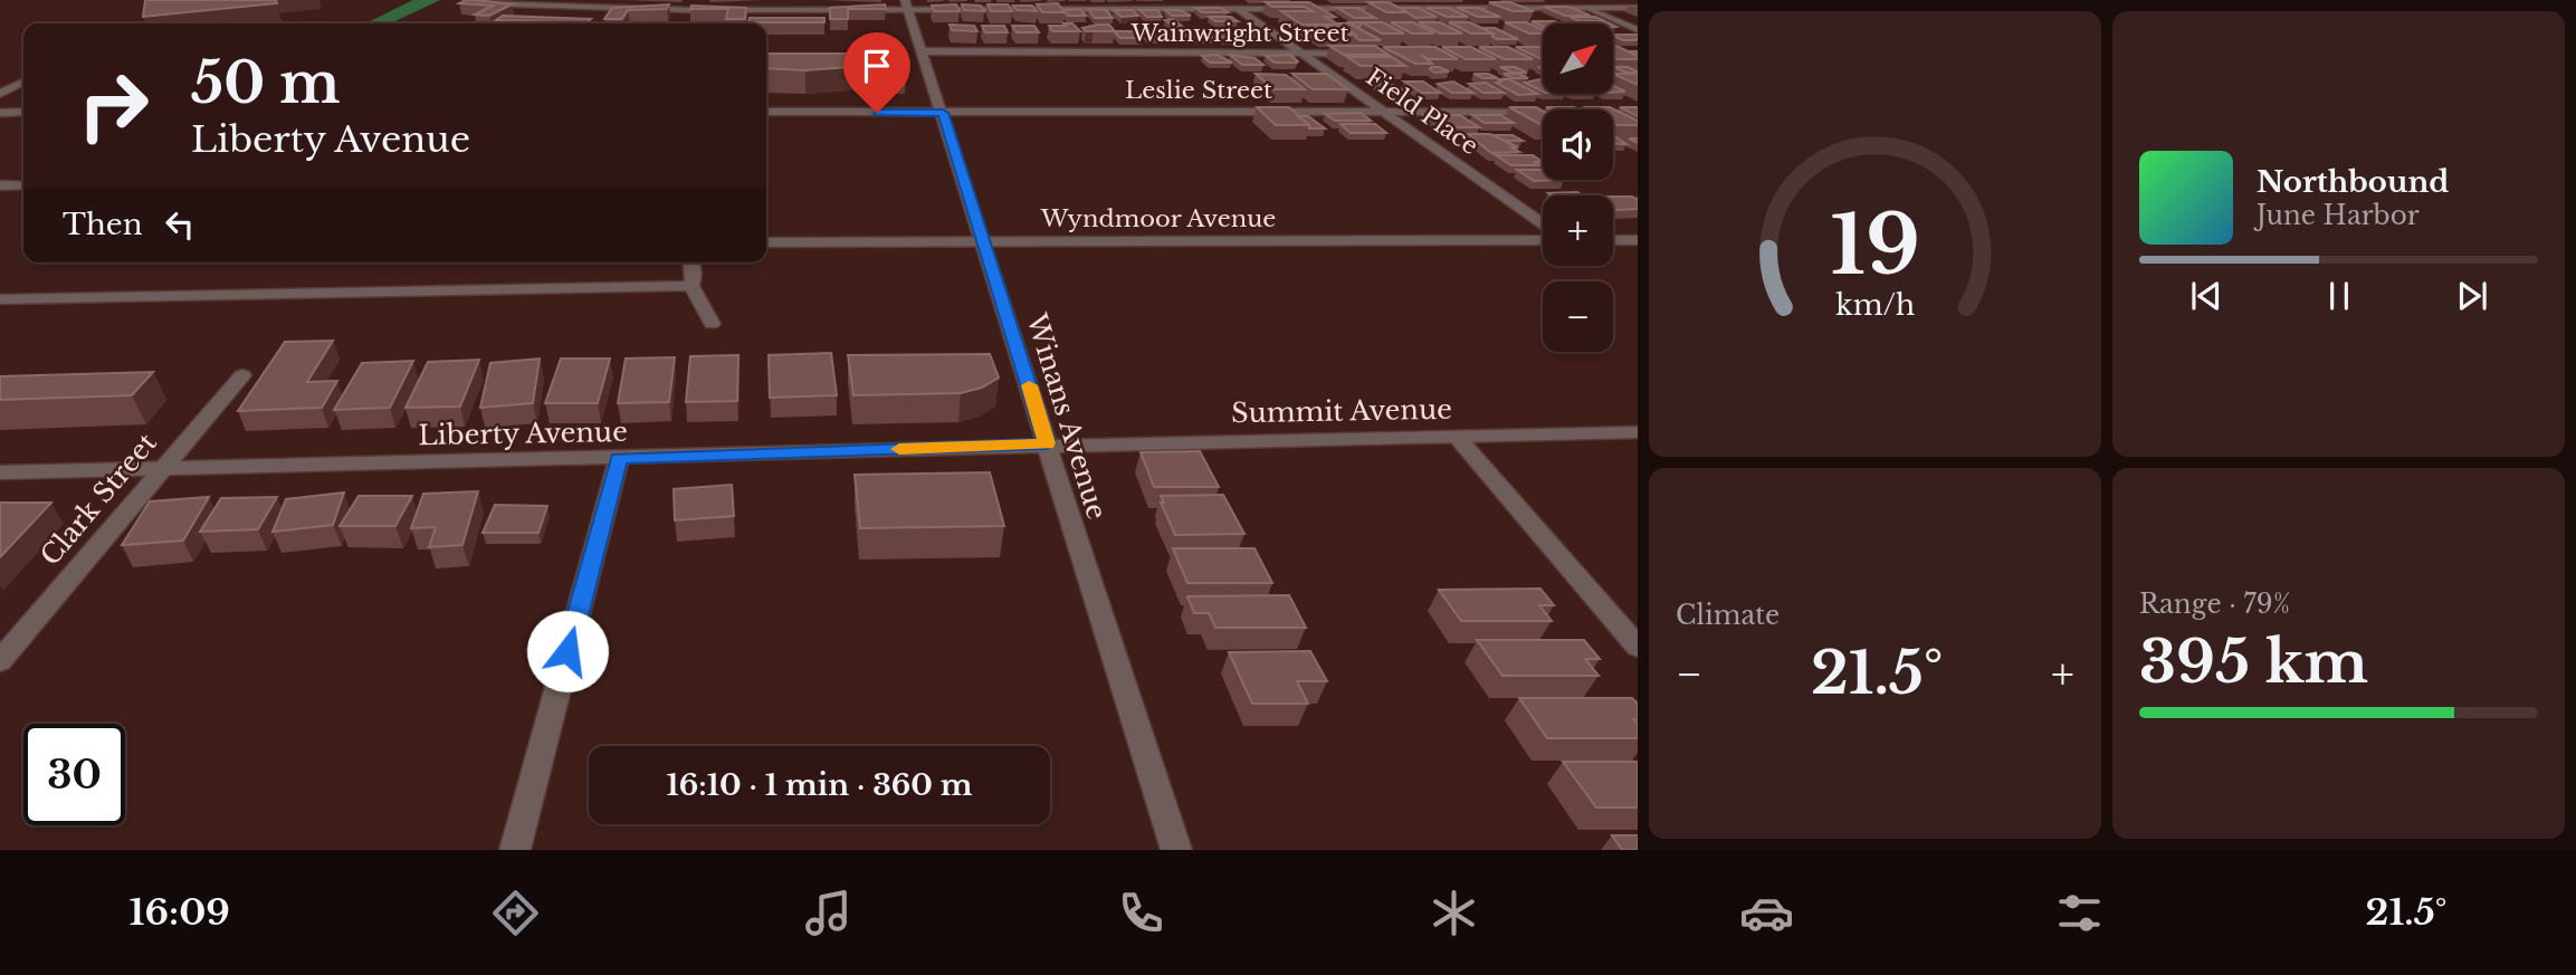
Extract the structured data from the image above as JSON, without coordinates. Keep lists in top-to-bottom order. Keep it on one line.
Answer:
{"streets":{"street":["Wainwright Street","Leslie Street","Field Place","Wyndmoor Avenue","Summit Avenue","Winans Avenue","Liberty Avenue","Clark Street"]},"crossings":[["Wainwright Street","Field Place"],["Wainwright Street","Winans Avenue"],["Leslie Street","Field Place"],["Leslie Street","Winans Avenue"],["Wyndmoor Avenue","Winans Avenue"],["Summit Avenue","Winans Avenue"],["Summit Avenue","Liberty Avenue"],["Winans Avenue","Liberty Avenue"],["Liberty Avenue","Clark Street"]],"north":"top right","page":{"map_buttons":["+","−"],"turn":["50 m","Liberty Avenue"],"song":["Northbound","June Harbor"],"then":"Then","tile":["Climate",["Range · 79%","395 km"]],"heat":["−","21.5°","+"],"limit":"30","trip":"16:10 · 1 min · 360 m","tabs":["16:09","21.5°"],"gauge":["19","km/h"]}}
